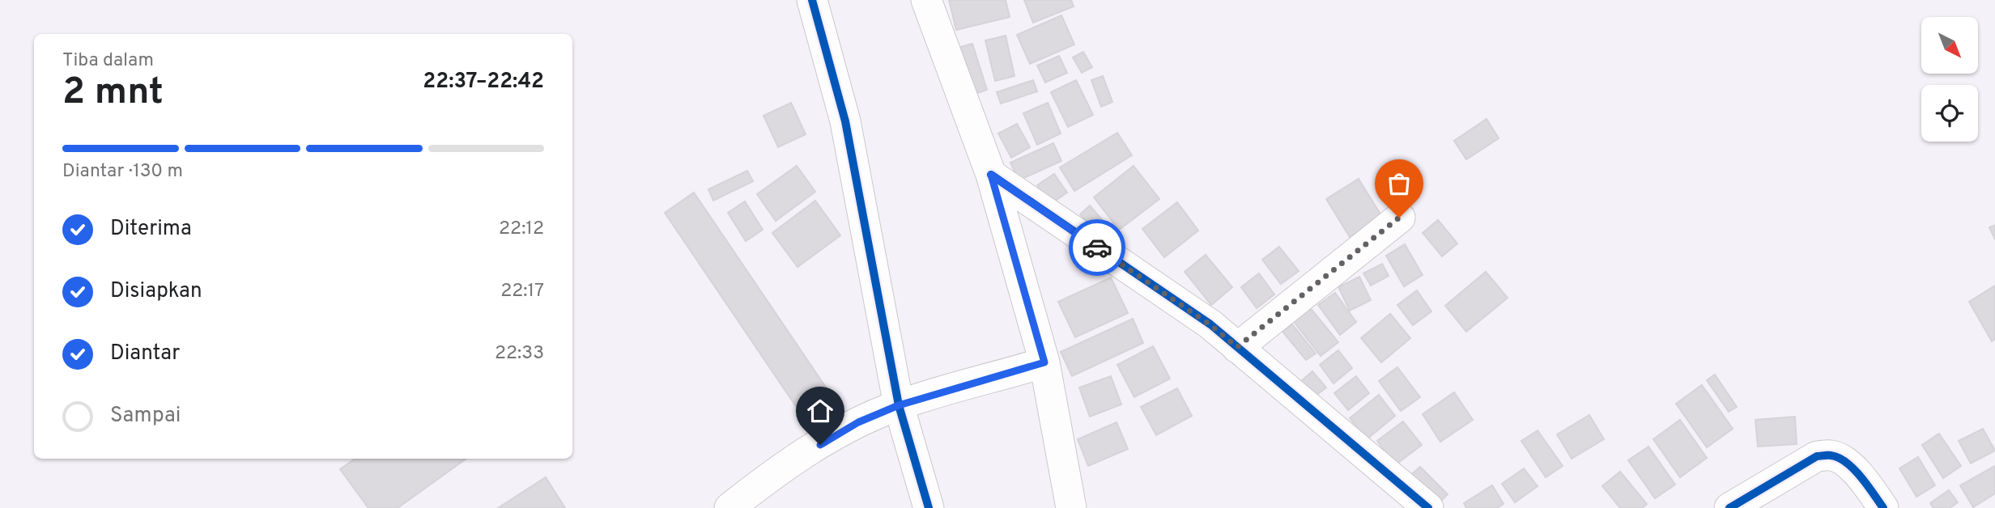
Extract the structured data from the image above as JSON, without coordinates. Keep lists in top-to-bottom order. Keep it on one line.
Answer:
{"north":"bottom right","page":{"heading":["2 mnt","Tiba dalam","22:37–22:42"],"bar":"Diantar · 130 m","list":[["Diterima","22:12"],["Disiapkan","22:17"],["Diantar","22:33"],"Sampai"]}}
